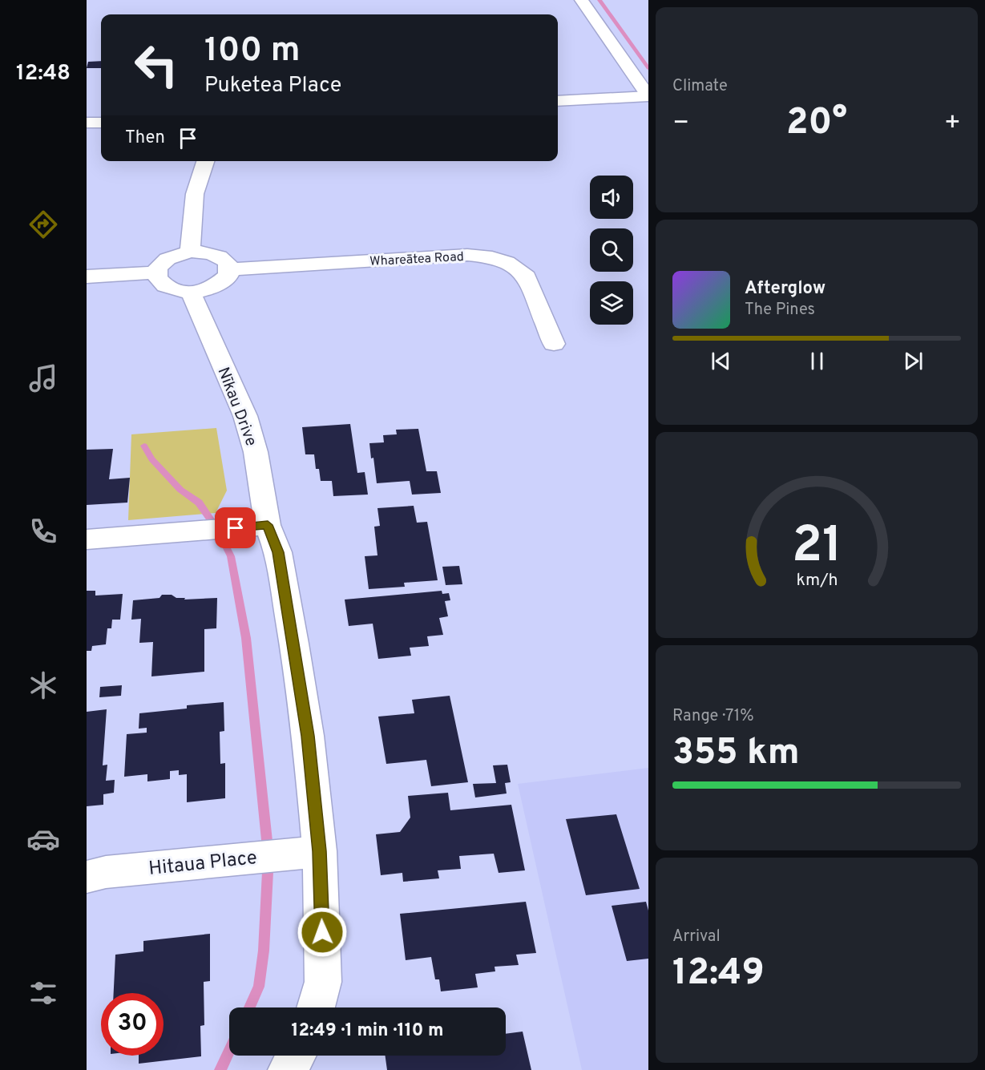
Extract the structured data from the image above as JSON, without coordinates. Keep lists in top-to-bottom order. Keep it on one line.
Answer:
{"streets":{"street":["Whareātea Road","Nīkau Drive","Hitaua Place"]},"crossings":[["Nīkau Drive","Hitaua Place"]],"page":{"tabs":"12:48","tile":["Climate",["Range · 71%","355 km"],["Arrival","12:49"]],"turn":["100 m","Puketea Place"],"heat":["−","20°","+"],"then":"Then","song":["Afterglow","The Pines"],"limit":"30","trip":"12:49 · 1 min · 110 m","gauge":["21","km/h"]}}
